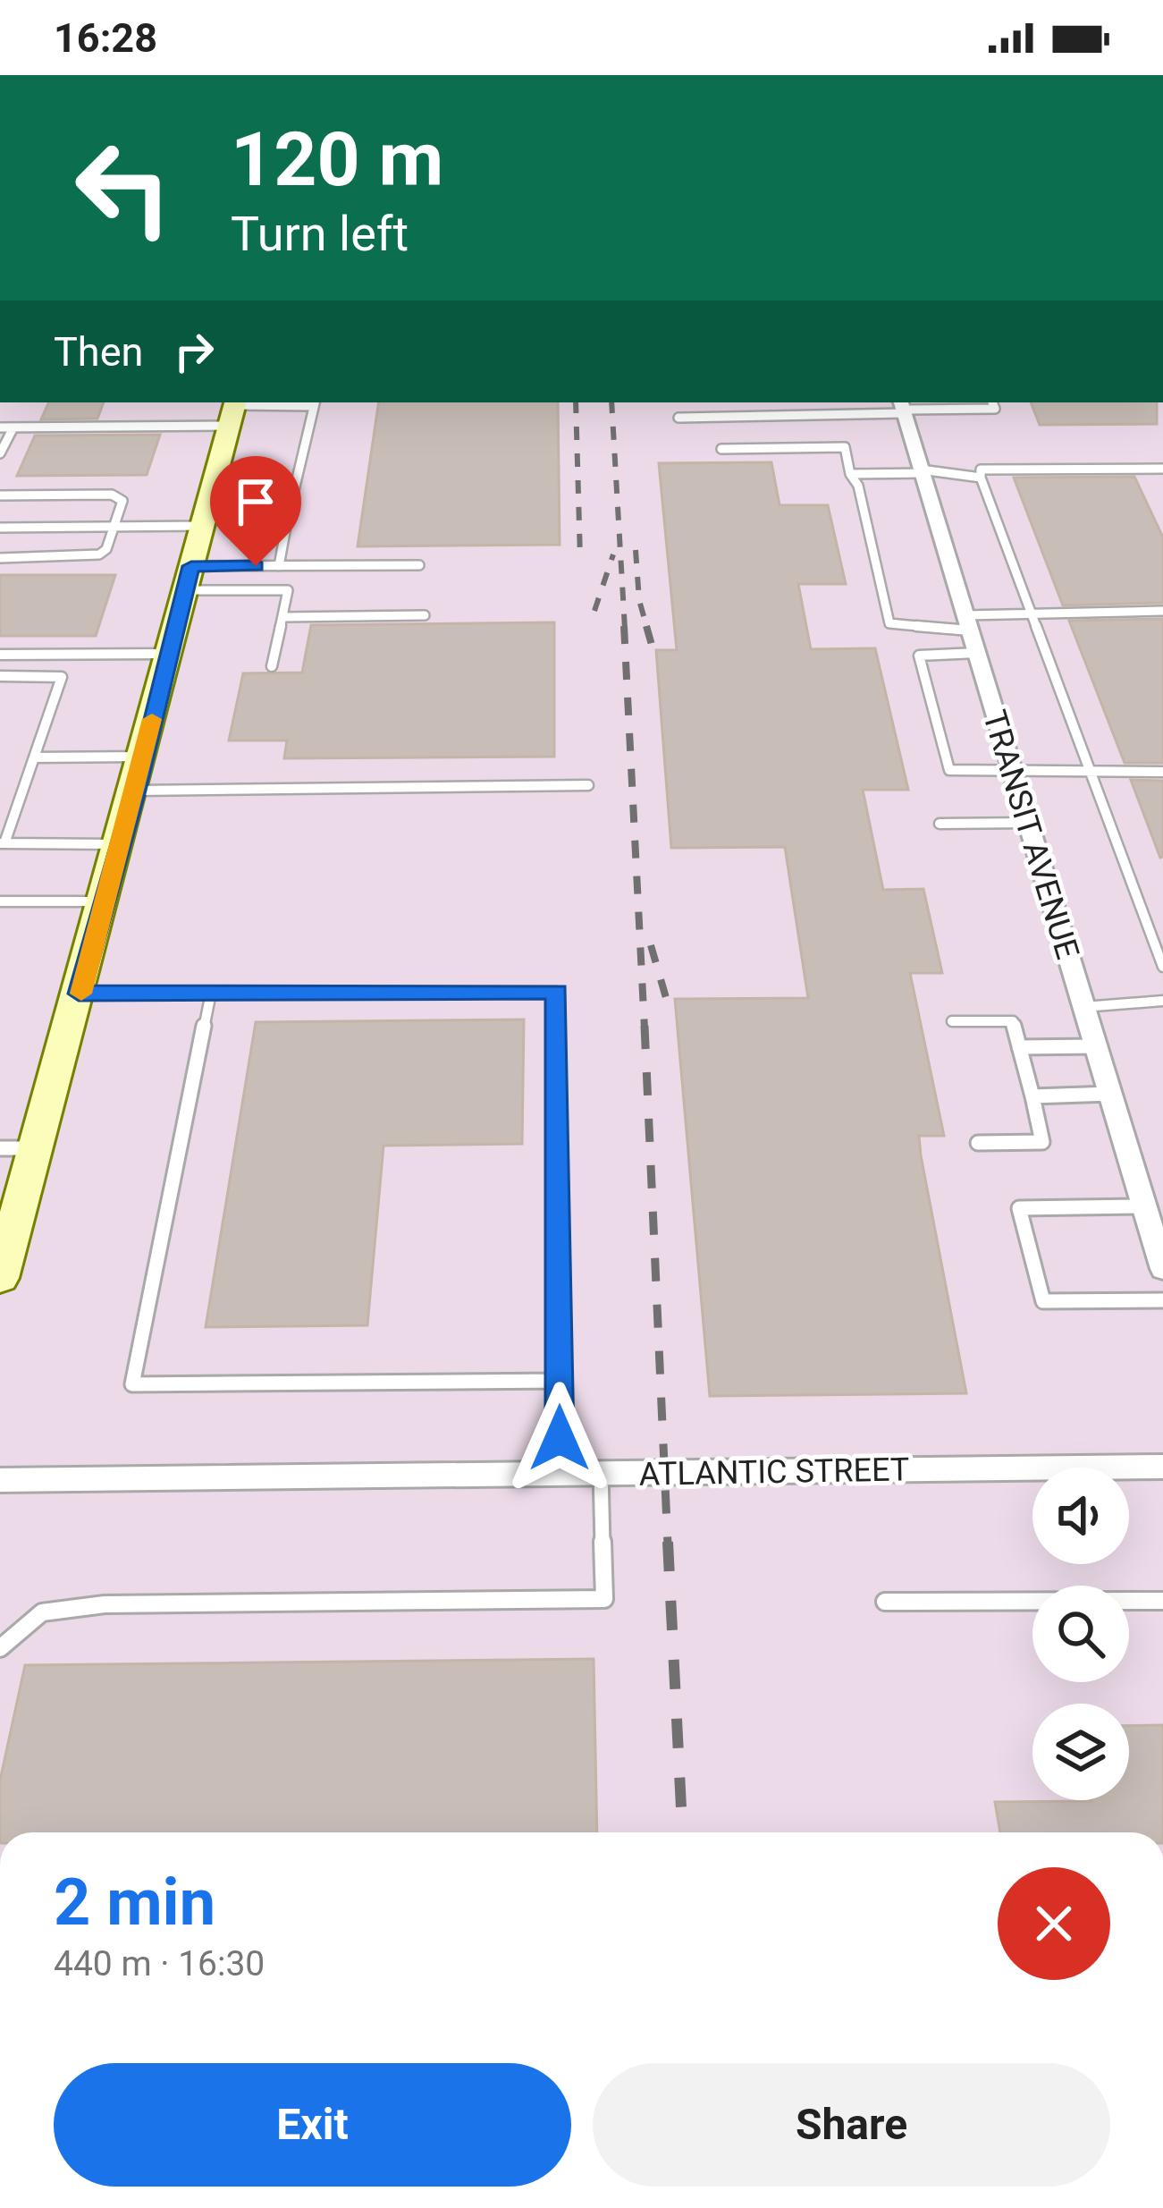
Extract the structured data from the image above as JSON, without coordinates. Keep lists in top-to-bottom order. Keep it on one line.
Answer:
{"streets":{"street":["TRANSIT AVENUE","ATLANTIC STREET"]},"page":{"status":"16:28","turn":["120 m","Turn left"],"then":"Then","heading":["2 min","440 m · 16:30"],"buttons":["Exit","Share"]}}
